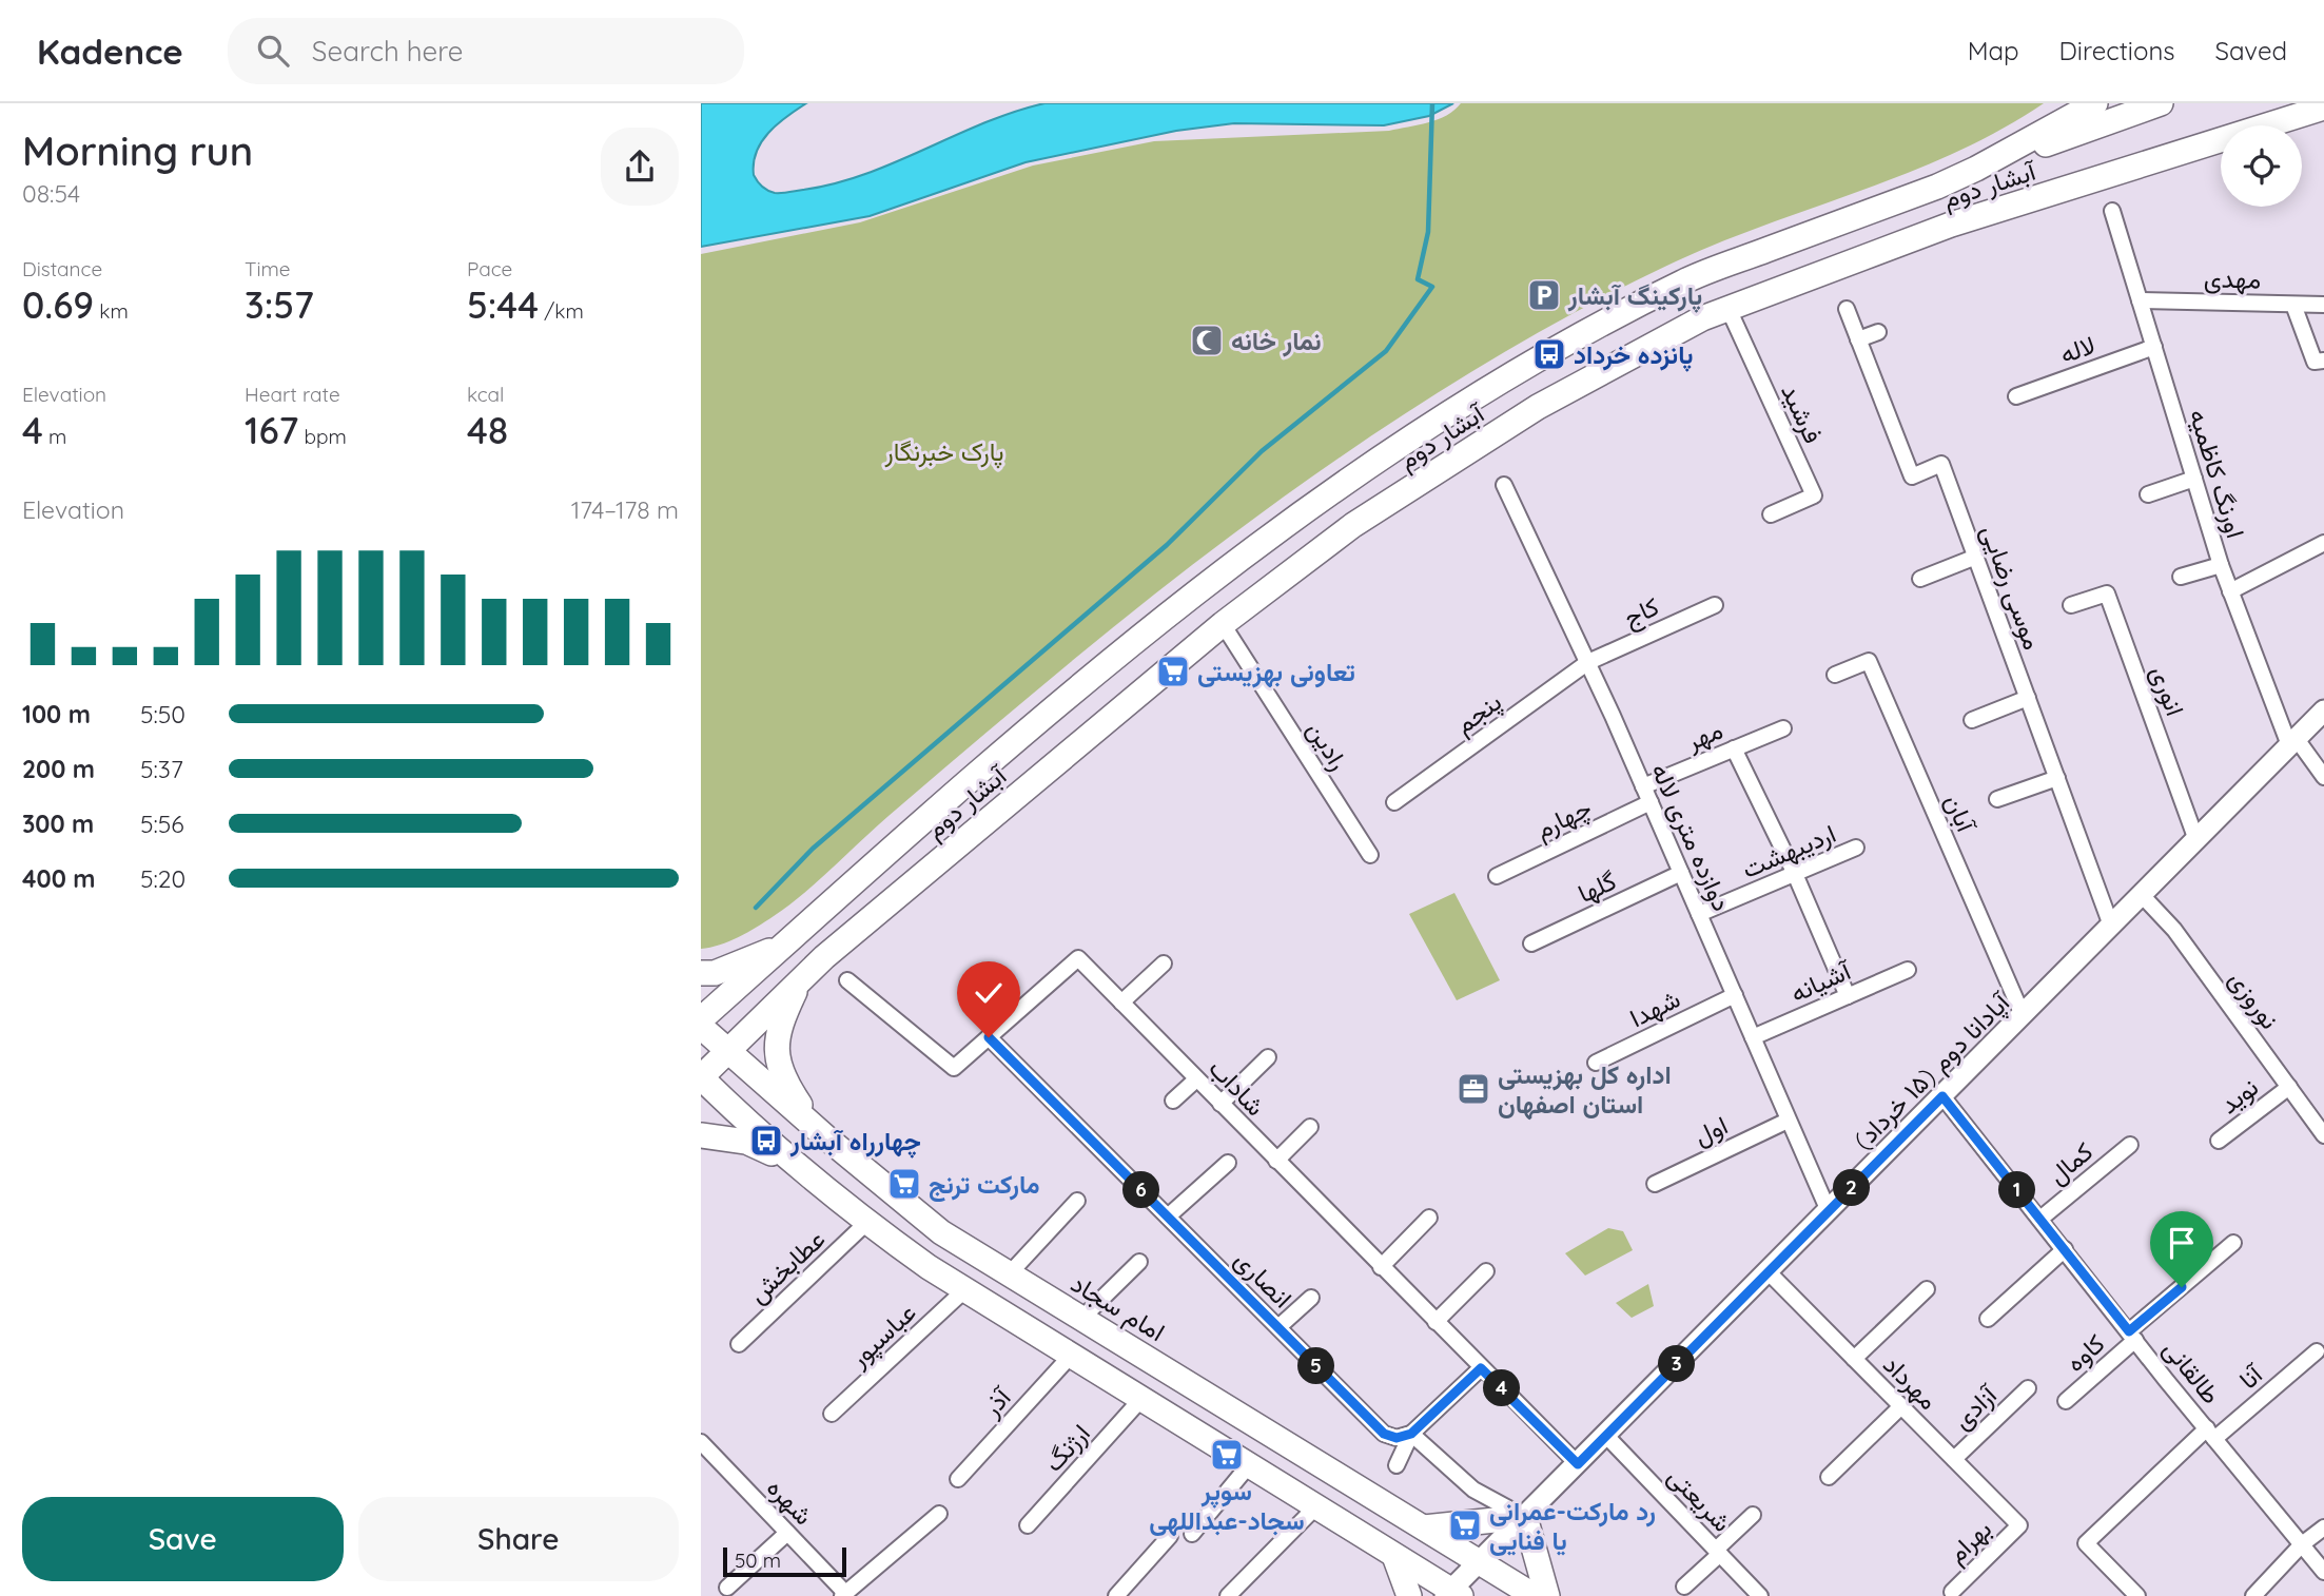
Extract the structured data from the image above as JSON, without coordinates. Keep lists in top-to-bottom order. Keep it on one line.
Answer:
{"streets":{"main road":["آبشار دوم","آپادانا دوم (۱۵ خرداد)","امام سجاد"],"street":["مهدی","لاله","فرشید","اورنگ کاظمیه","موسی رضایی","کاج","انوری","پنجم","مهر","رادین","آبان","چهارم","دوازده متری لاله","اردیبهشت","گلها","آشیانه","نوروزی","شهدا","شاداب","نوید","اول","کمال","عطابخش","انصاری","عباسپور","کاوه","طالقانی","آنا","مهرداد","آذر","آزادی","ارژنگ","شریعتی","شهره","بهرام"]},"crossings":[["آبشار دوم","فرشید"],["آبشار دوم","رادین"],["آبشار دوم","امام سجاد"],["مهدی","اورنگ کاظمیه"],["لاله","اورنگ کاظمیه"],["اورنگ کاظمیه","آپادانا دوم (۱۵ خرداد)"],["موسی رضایی","آپادانا دوم (۱۵ خرداد)"],["کاج","پنجم"],["کاج","دوازده متری لاله"],["انوری","آپادانا دوم (۱۵ خرداد)"],["پنجم","دوازده متری لاله"],["مهر","دوازده متری لاله"],["آبان","آپادانا دوم (۱۵ خرداد)"],["چهارم","دوازده متری لاله"],["دوازده متری لاله","اردیبهشت"],["دوازده متری لاله","گلها"],["دوازده متری لاله","آشیانه"],["دوازده متری لاله","شهدا"],["دوازده متری لاله","آپادانا دوم (۱۵ خرداد)"],["دوازده متری لاله","اول"],["نوروزی","آپادانا دوم (۱۵ خرداد)"],["نوروزی","نوید"],["آپادانا دوم (۱۵ خرداد)","شاداب"],["آپادانا دوم (۱۵ خرداد)","امام سجاد"],["آپادانا دوم (۱۵ خرداد)","طالقانی"],["آپادانا دوم (۱۵ خرداد)","مهرداد"],["آپادانا دوم (۱۵ خرداد)","شریعتی"],["شاداب","انصاری"],["کمال","طالقانی"],["کاوه","طالقانی"],["طالقانی","آنا"],["مهرداد","آزادی"],["مهرداد","بهرام"]],"parks":["پارک خبرنگار"],"places":{"parking":["پارکینگ آبشار"],"mosque":["نمار خانه"],"bus stop":["پانزده خرداد","چهارراه آبشار"],"supermarket":["تعاونی بهزیستی","مارکت ترنج","سوپر سجاد-عبداللهی","رد مارکت-عمرانی یا فنایی"],"office":["اداره کل بهزیستی استان اصفهان"]},"scale_bar":"50 m","page":{"header":"Kadence","search":"Search here","nav":["Map","Directions","Saved"],"heading":["Morning run","08:54"],"stats":[["Distance","0.69 km"],["Time","3:57"],["Pace","5:44 /km"],["Elevation","4 m"],["Heart rate","167 bpm"],["kcal","48"]],"chart":["Elevation","174–178 m"],"list":[{"name":"100 m","note":"5:50"},{"name":"200 m","note":"5:37"},{"name":"300 m","note":"5:56"},{"name":"400 m","note":"5:20"}],"pins":["2","1","6","3","5","4"],"buttons":["Save","Share"],"scale":"50 m"}}
